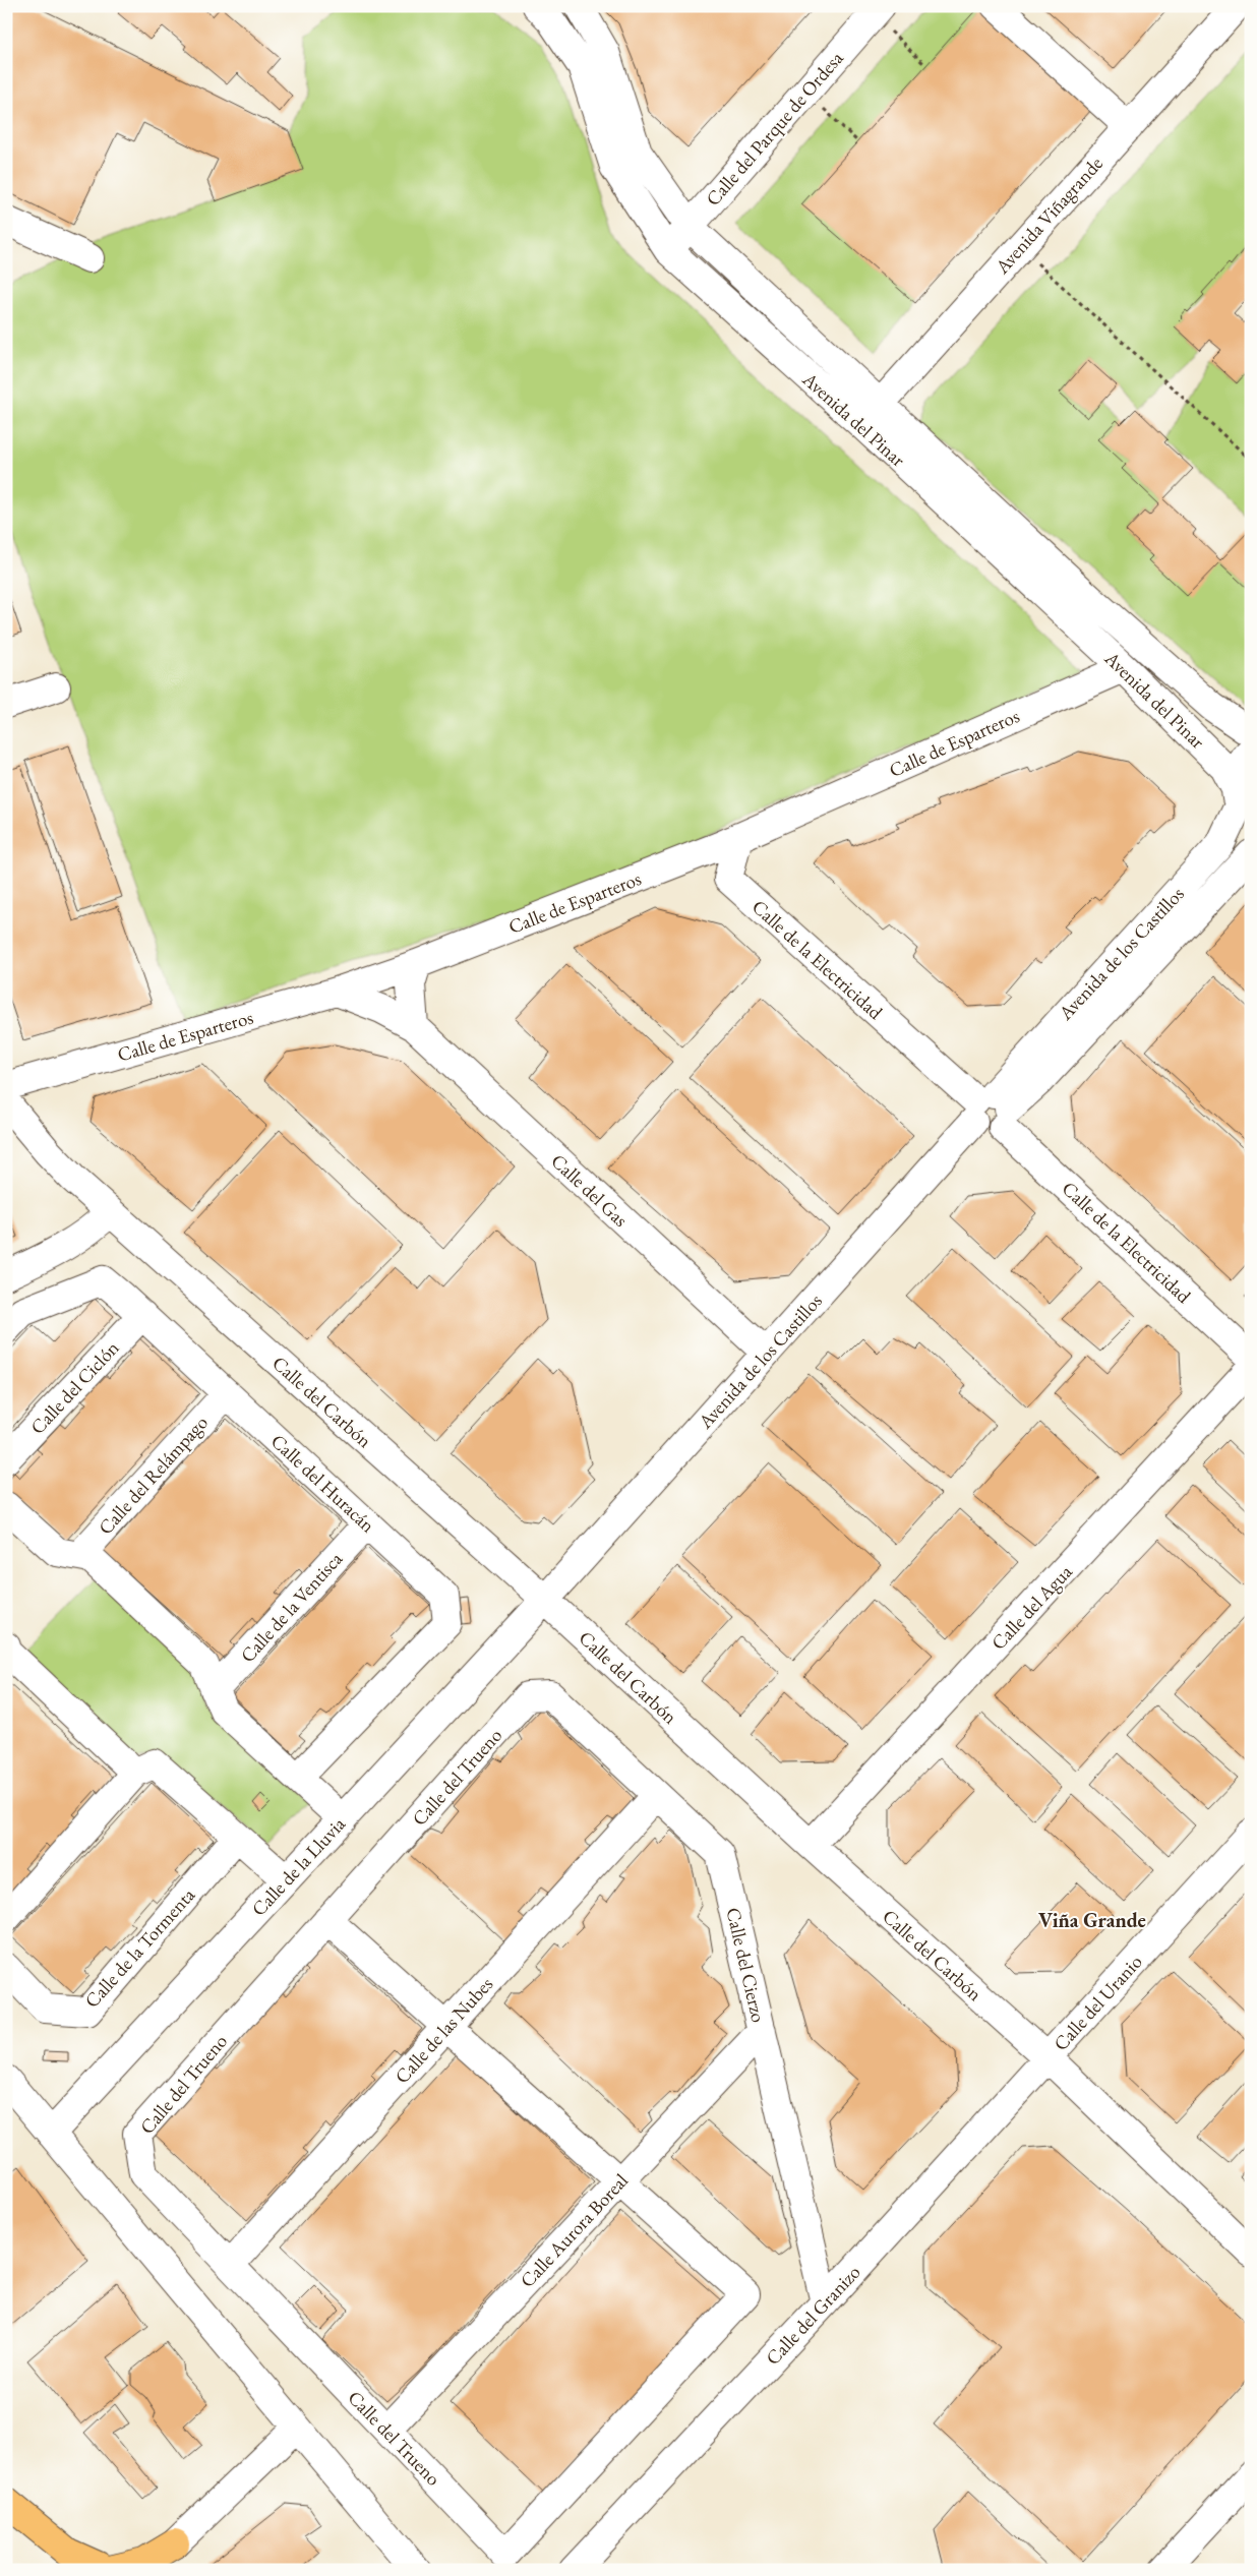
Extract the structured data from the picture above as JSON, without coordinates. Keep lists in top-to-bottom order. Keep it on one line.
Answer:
{"streets":{"street":["Calle del Parque de Ordesa","Avenida Viñagrande","Avenida del Pinar","Calle de Esparteros","Avenida de los Castillos","Calle de la Electricidad","Calle del Gas","Calle del Ciclón","Calle del Carbón","Calle del Relámpago","Calle del Huracán","Calle de la Ventisca","Calle del Agua","Calle del Trueno","Calle de la Lluvia","Calle de la Tormenta","Calle del Cierzo","Calle del Uranio","Calle de las Nubes","Calle Aurora Boreal","Calle del Granizo"]},"crossings":[["Calle del Parque de Ordesa","Avenida del Pinar"],["Avenida Viñagrande","Avenida del Pinar"],["Avenida del Pinar","Calle de Esparteros"],["Avenida del Pinar","Avenida de los Castillos"],["Calle de Esparteros","Calle de la Electricidad"],["Calle de Esparteros","Calle del Gas"],["Avenida de los Castillos","Calle de la Electricidad"],["Avenida de los Castillos","Calle del Gas"],["Avenida de los Castillos","Calle del Carbón"],["Avenida de los Castillos","Calle de la Lluvia"],["Calle del Ciclón","Calle del Huracán"],["Calle del Carbón","Calle del Agua"],["Calle del Carbón","Calle de la Lluvia"],["Calle del Carbón","Calle del Uranio"],["Calle del Carbón","Calle del Granizo"],["Calle del Relámpago","Calle del Huracán"],["Calle del Huracán","Calle de la Ventisca"],["Calle del Trueno","Calle del Cierzo"],["Calle del Trueno","Calle de las Nubes"],["Calle del Trueno","Calle Aurora Boreal"],["Calle del Cierzo","Calle de las Nubes"],["Calle del Cierzo","Calle Aurora Boreal"],["Calle del Cierzo","Calle del Granizo"],["Calle del Uranio","Calle del Granizo"]],"districts":["Viña Grande"]}
